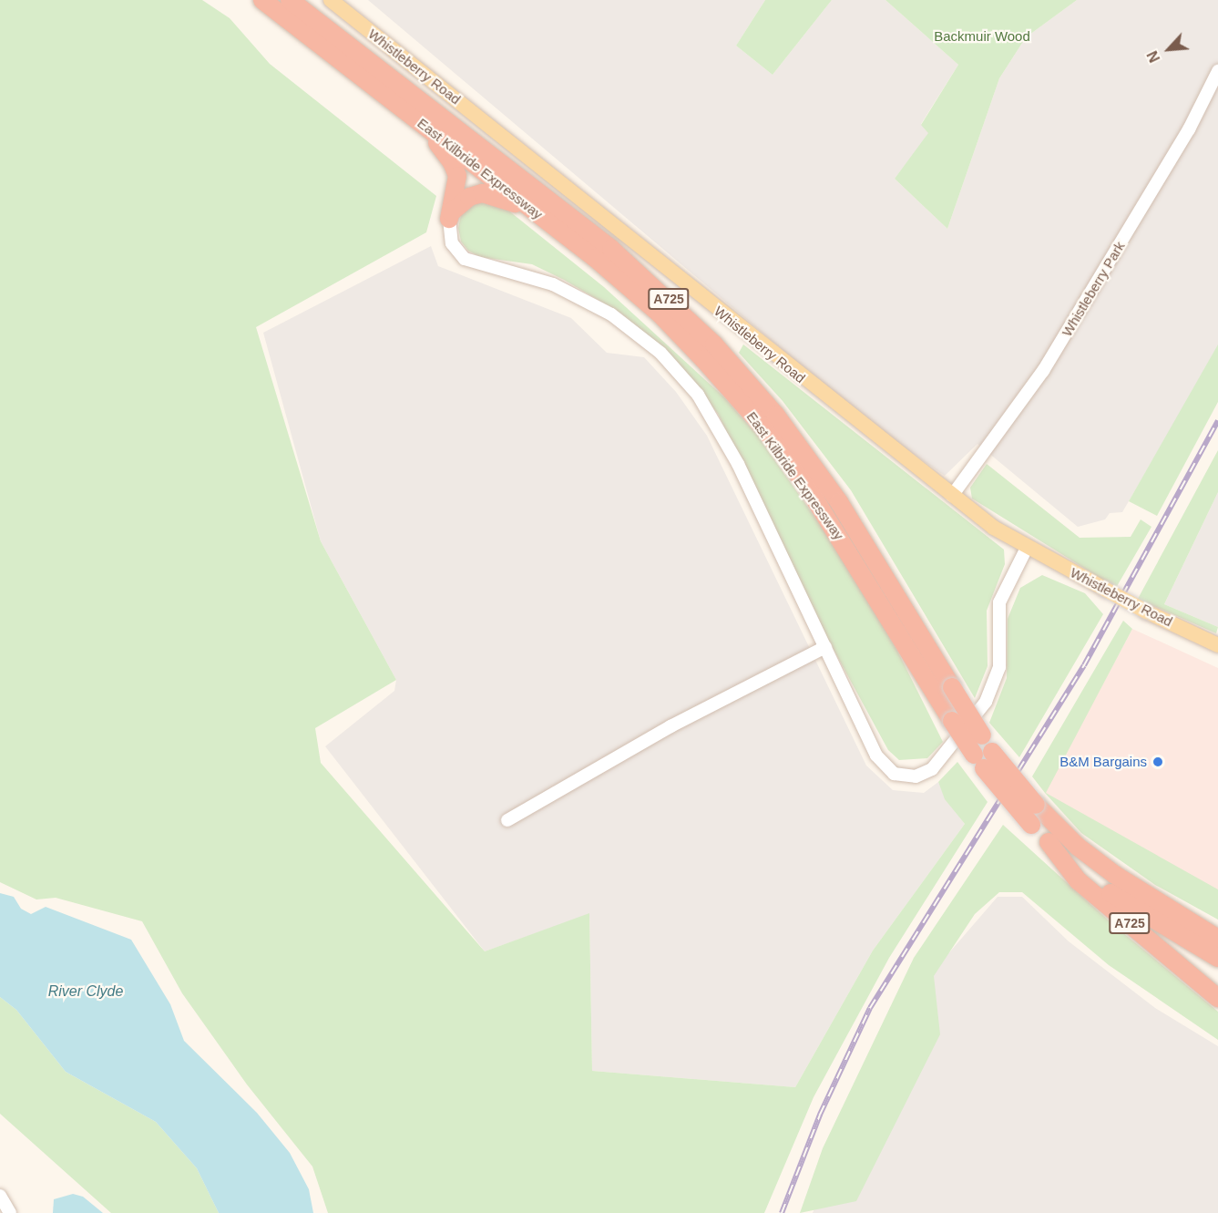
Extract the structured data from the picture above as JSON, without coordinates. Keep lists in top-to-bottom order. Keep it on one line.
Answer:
{"streets":{"highway":["East Kilbride Expressway","A725"],"main road":["Whistleberry Road"],"street":["Whistleberry Park"]},"crossings":[["Whistleberry Road","Whistleberry Park"],["East Kilbride Expressway","A725"]],"water":["River Clyde"],"parks":["Backmuir Wood"],"places":["B&M Bargains"],"north":"bottom left"}
